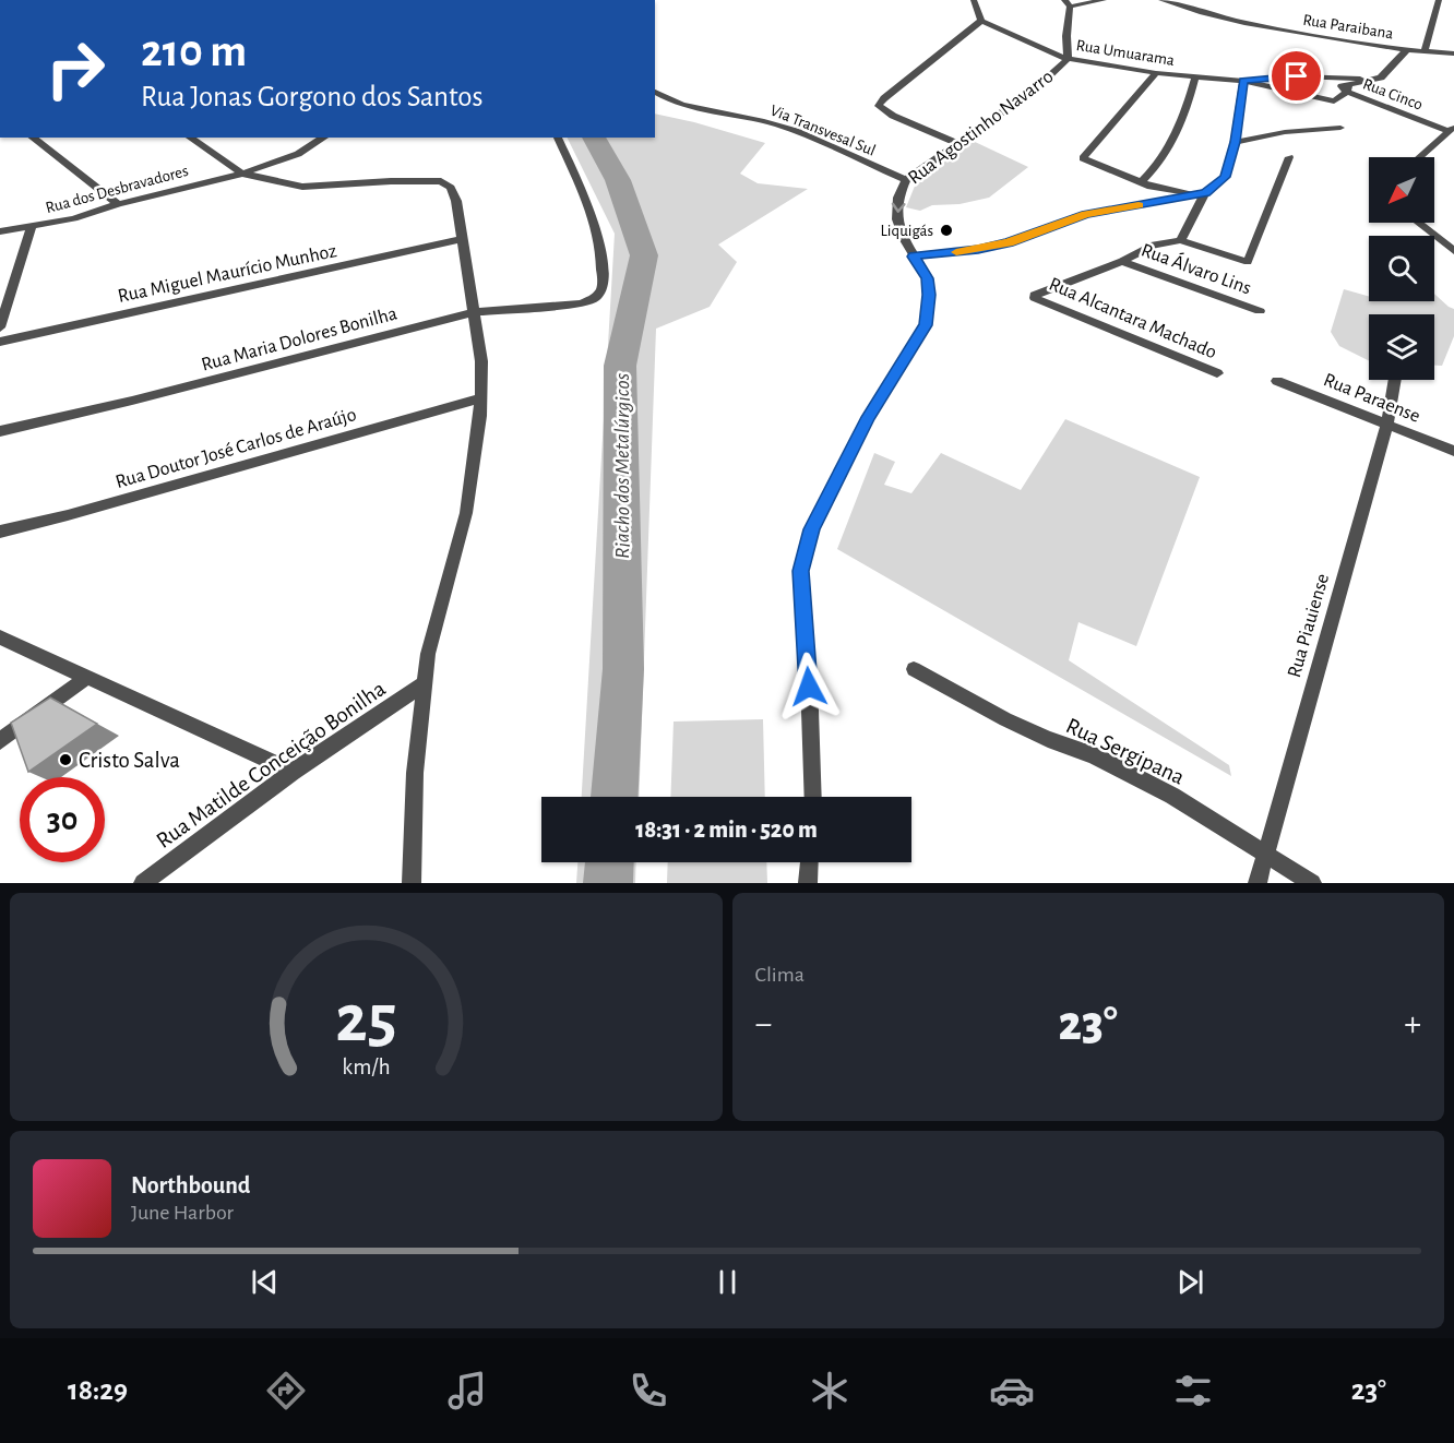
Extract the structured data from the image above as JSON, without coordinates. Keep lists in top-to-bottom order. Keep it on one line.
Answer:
{"streets":{"street":["Rua Paraibana","Rua Umuarama","Rua Cinco","Rua Agostinho Navarro","Via Transvesal Sul","Rua dos Desbravadores","Rua Álvaro Lins","Rua Miguel Maurício Munhoz","Rua Alcantara Machado","Rua Maria Dolores Bonilha","Rua Paraense","Rua Doutor José Carlos de Araújo","Rua Piauiense","Rua Sergipana","Rua Matilde Conceição Bonilha"]},"crossings":[["Rua Umuarama","Rua Cinco"],["Rua Umuarama","Rua Agostinho Navarro"],["Rua Agostinho Navarro","Via Transvesal Sul"],["Rua Álvaro Lins","Rua Alcantara Machado"],["Rua Paraense","Rua Piauiense"],["Rua Piauiense","Rua Sergipana"]],"water":["Riacho dos Metalúrgicos"],"places":["Liquigás","Cristo Salva"],"north":"bottom left","page":{"turn":["210 m","Rua Jonas Gorgono dos Santos"],"limit":"30","trip":"18:31 · 2 min · 520 m","tile":"Clima","heat":["−","23°","+"],"song":["Northbound","June Harbor"],"tabs":["18:29","23°"],"gauge":["25","km/h"]}}
